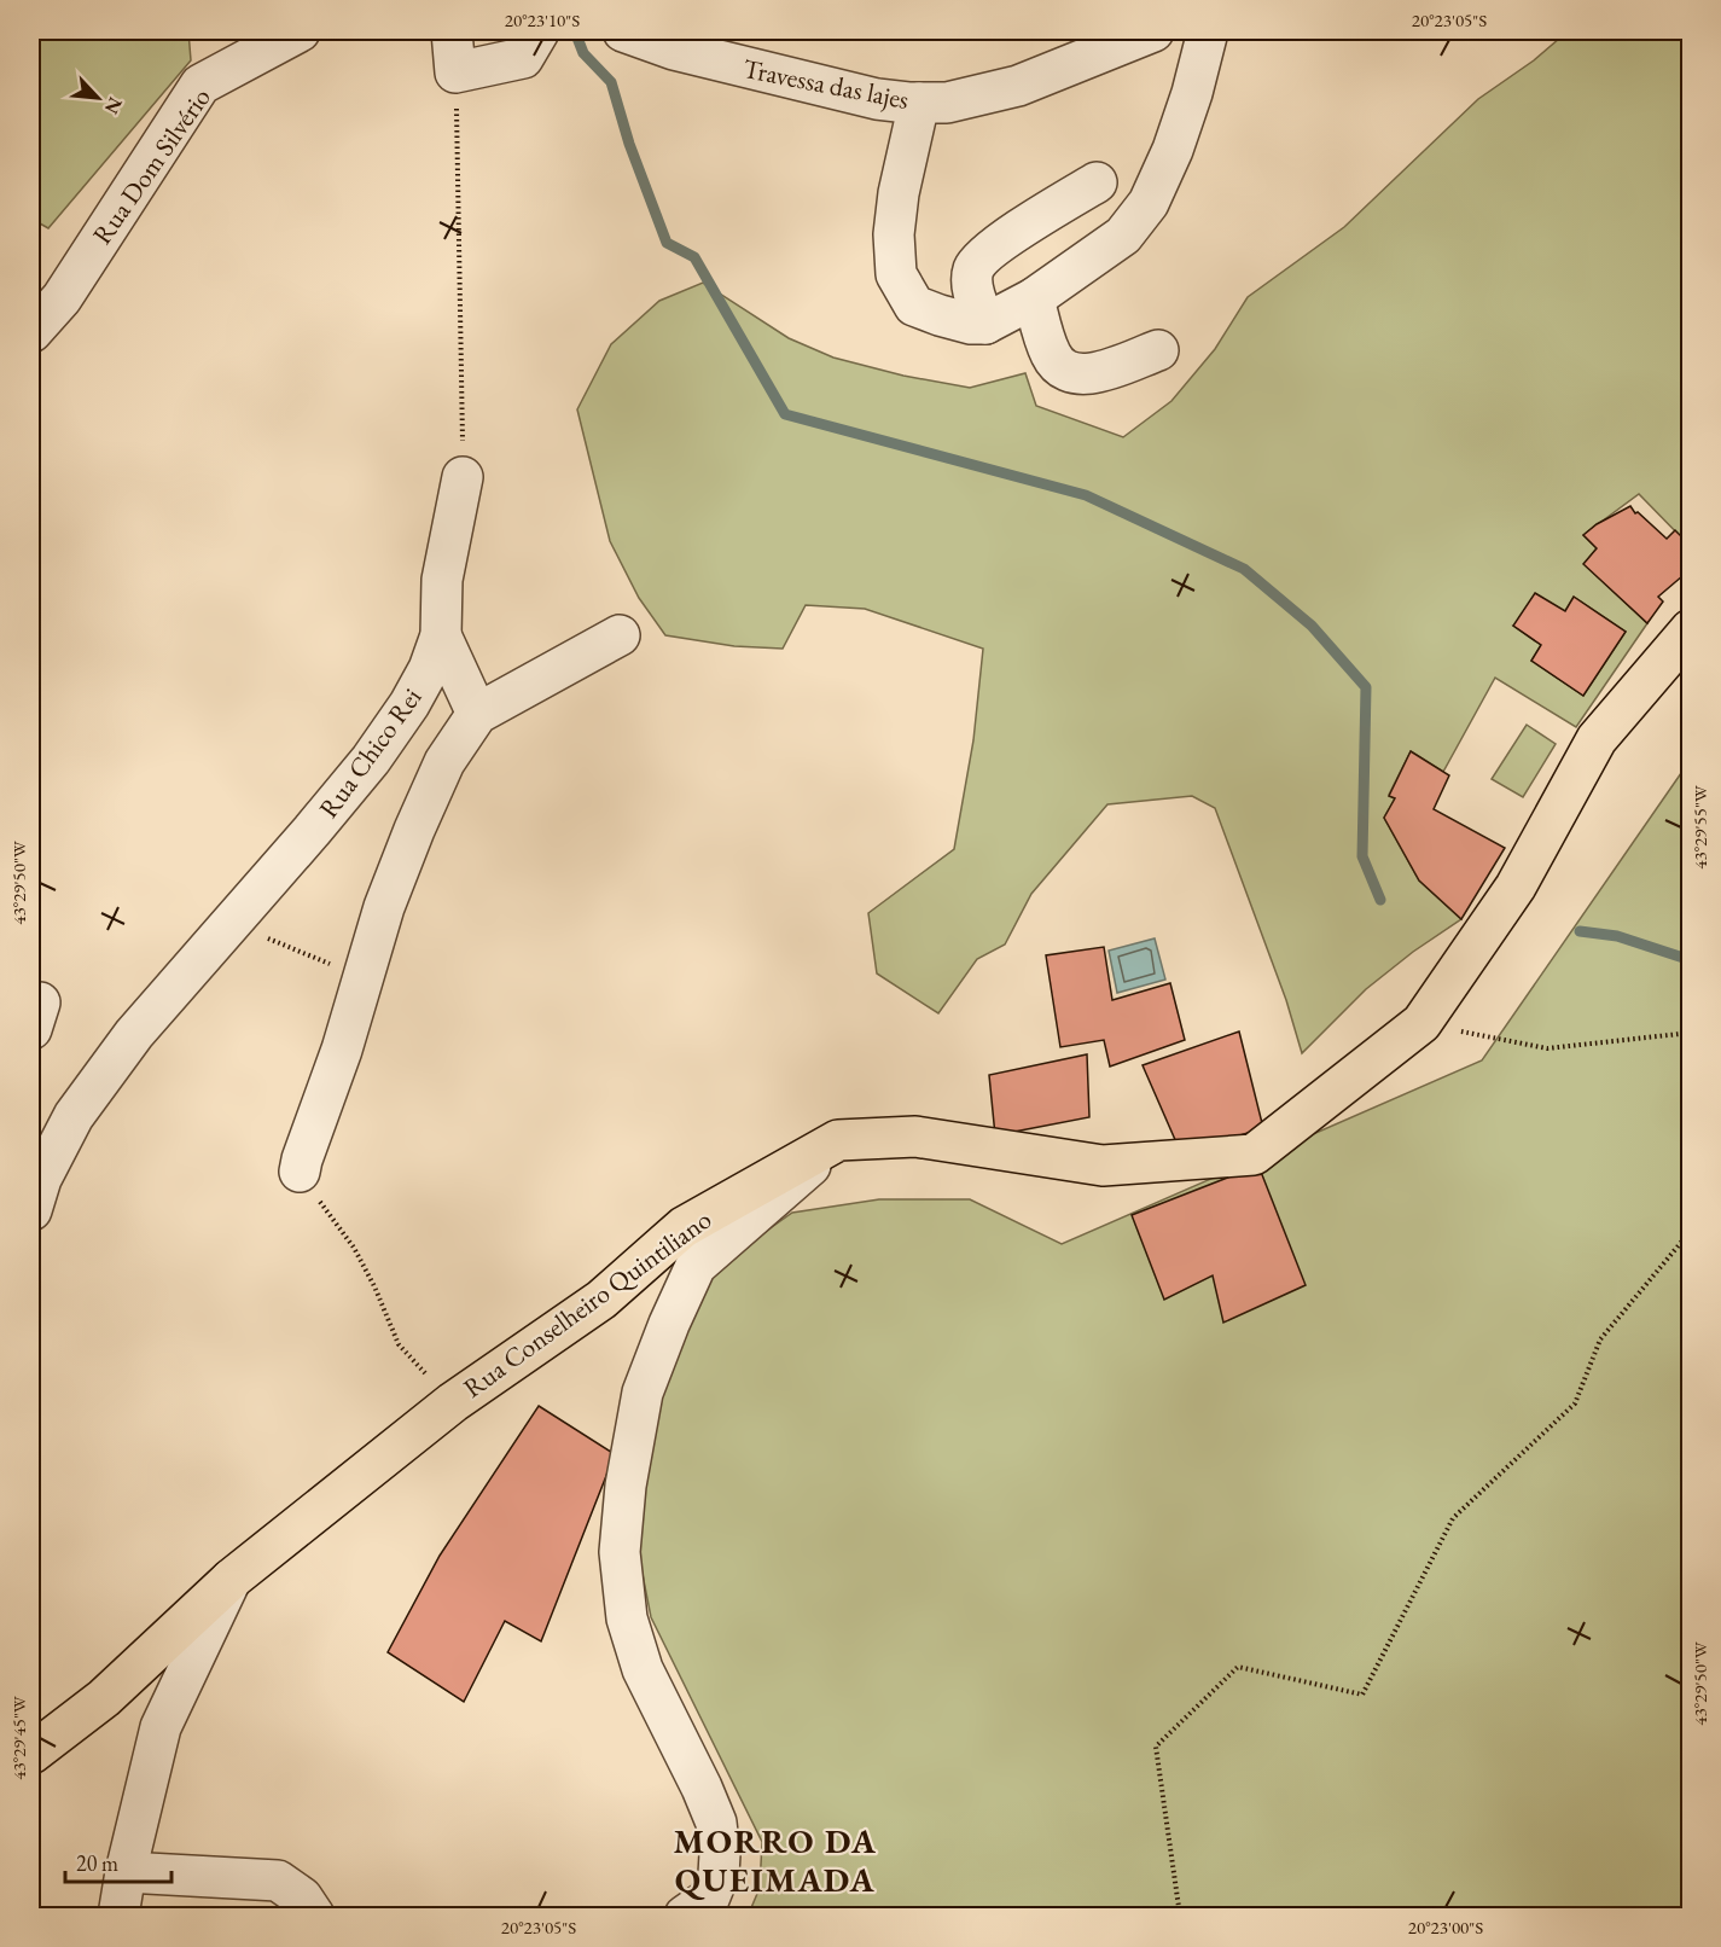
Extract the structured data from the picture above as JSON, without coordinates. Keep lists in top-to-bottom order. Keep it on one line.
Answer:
{"streets":{"main road":["Rua Conselheiro Quintiliano"],"street":["Travessa das lajes","Rua Dom Silvério","Rua Chico Rei"]},"districts":["MORRO DA QUEIMADA"],"scale_bar":"20 m","north":"bottom right","coordinates":["20°23'10\"S","20°23'05\"S","43°29'55\"W","43°29'50\"W","43°29'45\"W","20°23'00\"S"]}
